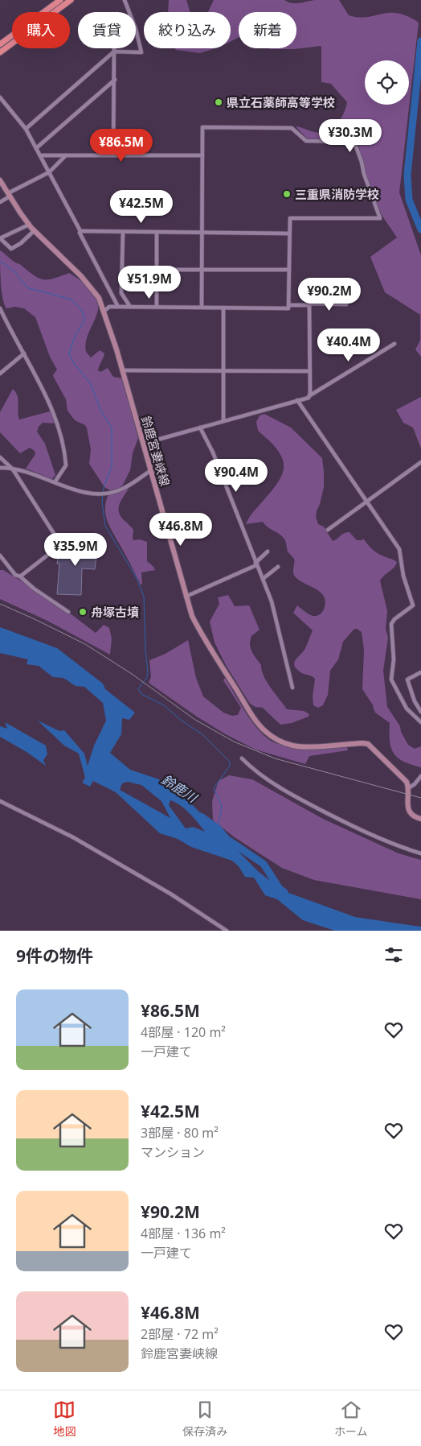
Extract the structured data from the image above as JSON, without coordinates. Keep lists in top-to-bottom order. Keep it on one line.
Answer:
{"streets":{"main road":["鈴鹿宮妻峡線"]},"water":["鈴鹿川"],"places":["県立石薬師高等学校","三重県消防学校","舟塚古墳"],"page":{"chip":["購入","賃貸","絞り込み","新着"],"price":["¥30.3M","¥86.5M","¥42.5M","¥51.9M","¥90.2M","¥40.4M","¥90.4M","¥46.8M","¥35.9M"],"heading":"9件の物件","list":[{"name":"¥86.5M","note":"4部屋 · 120 m² · 一戸建て"},{"name":"¥42.5M","note":"3部屋 · 80 m² · マンション"},{"name":"¥90.2M","note":"4部屋 · 136 m² · 一戸建て"},{"name":"¥46.8M","note":"2部屋 · 72 m² · 鈴鹿宮妻峡線"}],"tabs":["地図","保存済み","ホーム"]}}
